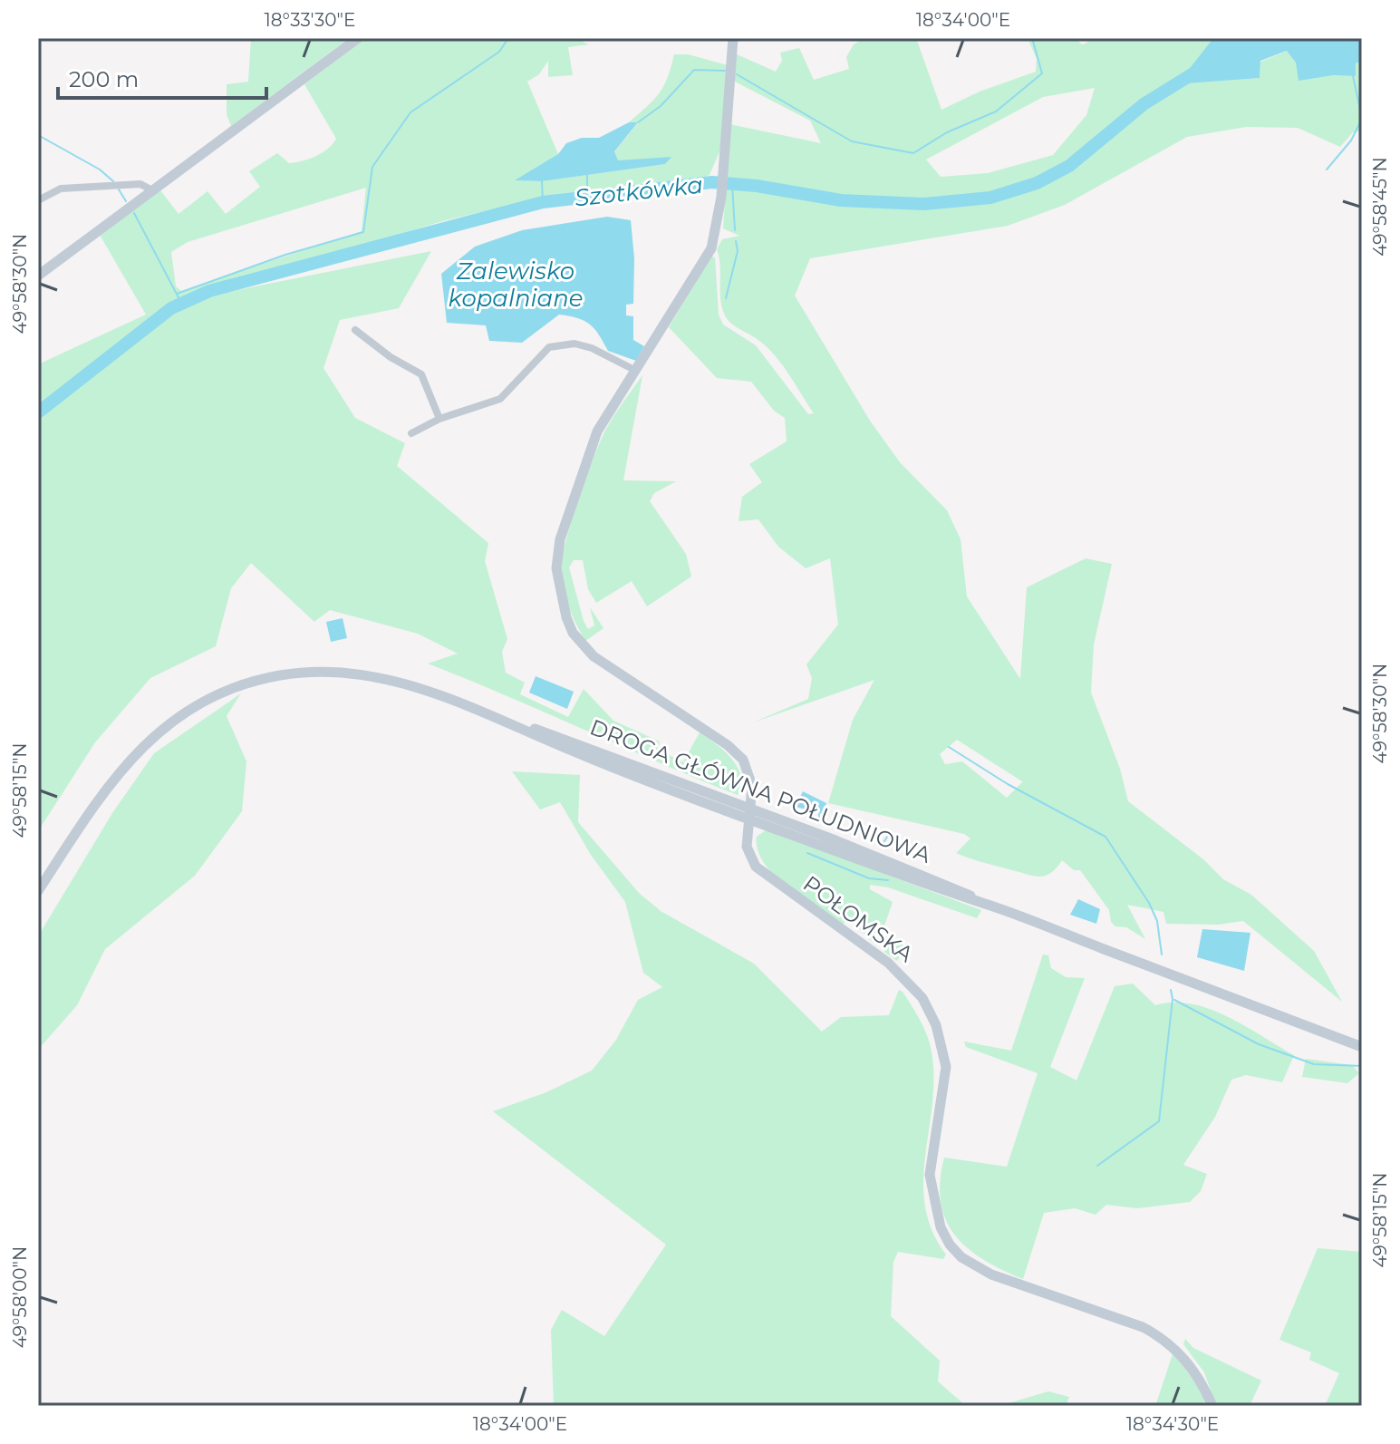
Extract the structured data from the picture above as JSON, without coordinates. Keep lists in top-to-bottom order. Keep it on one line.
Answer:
{"streets":{"main road":["DROGA GŁÓWNA POŁUDNIOWA","POŁOMSKA"]},"crossings":[["DROGA GŁÓWNA POŁUDNIOWA","POŁOMSKA"]],"water":["Szotkówka","Zalewisko kopalniane"],"scale_bar":"200 m","coordinates":["18°33'30\"E","18°34'00\"E","49°58'45\"N","49°58'30\"N","49°58'15\"N","49°58'00\"N","18°34'30\"E"]}
